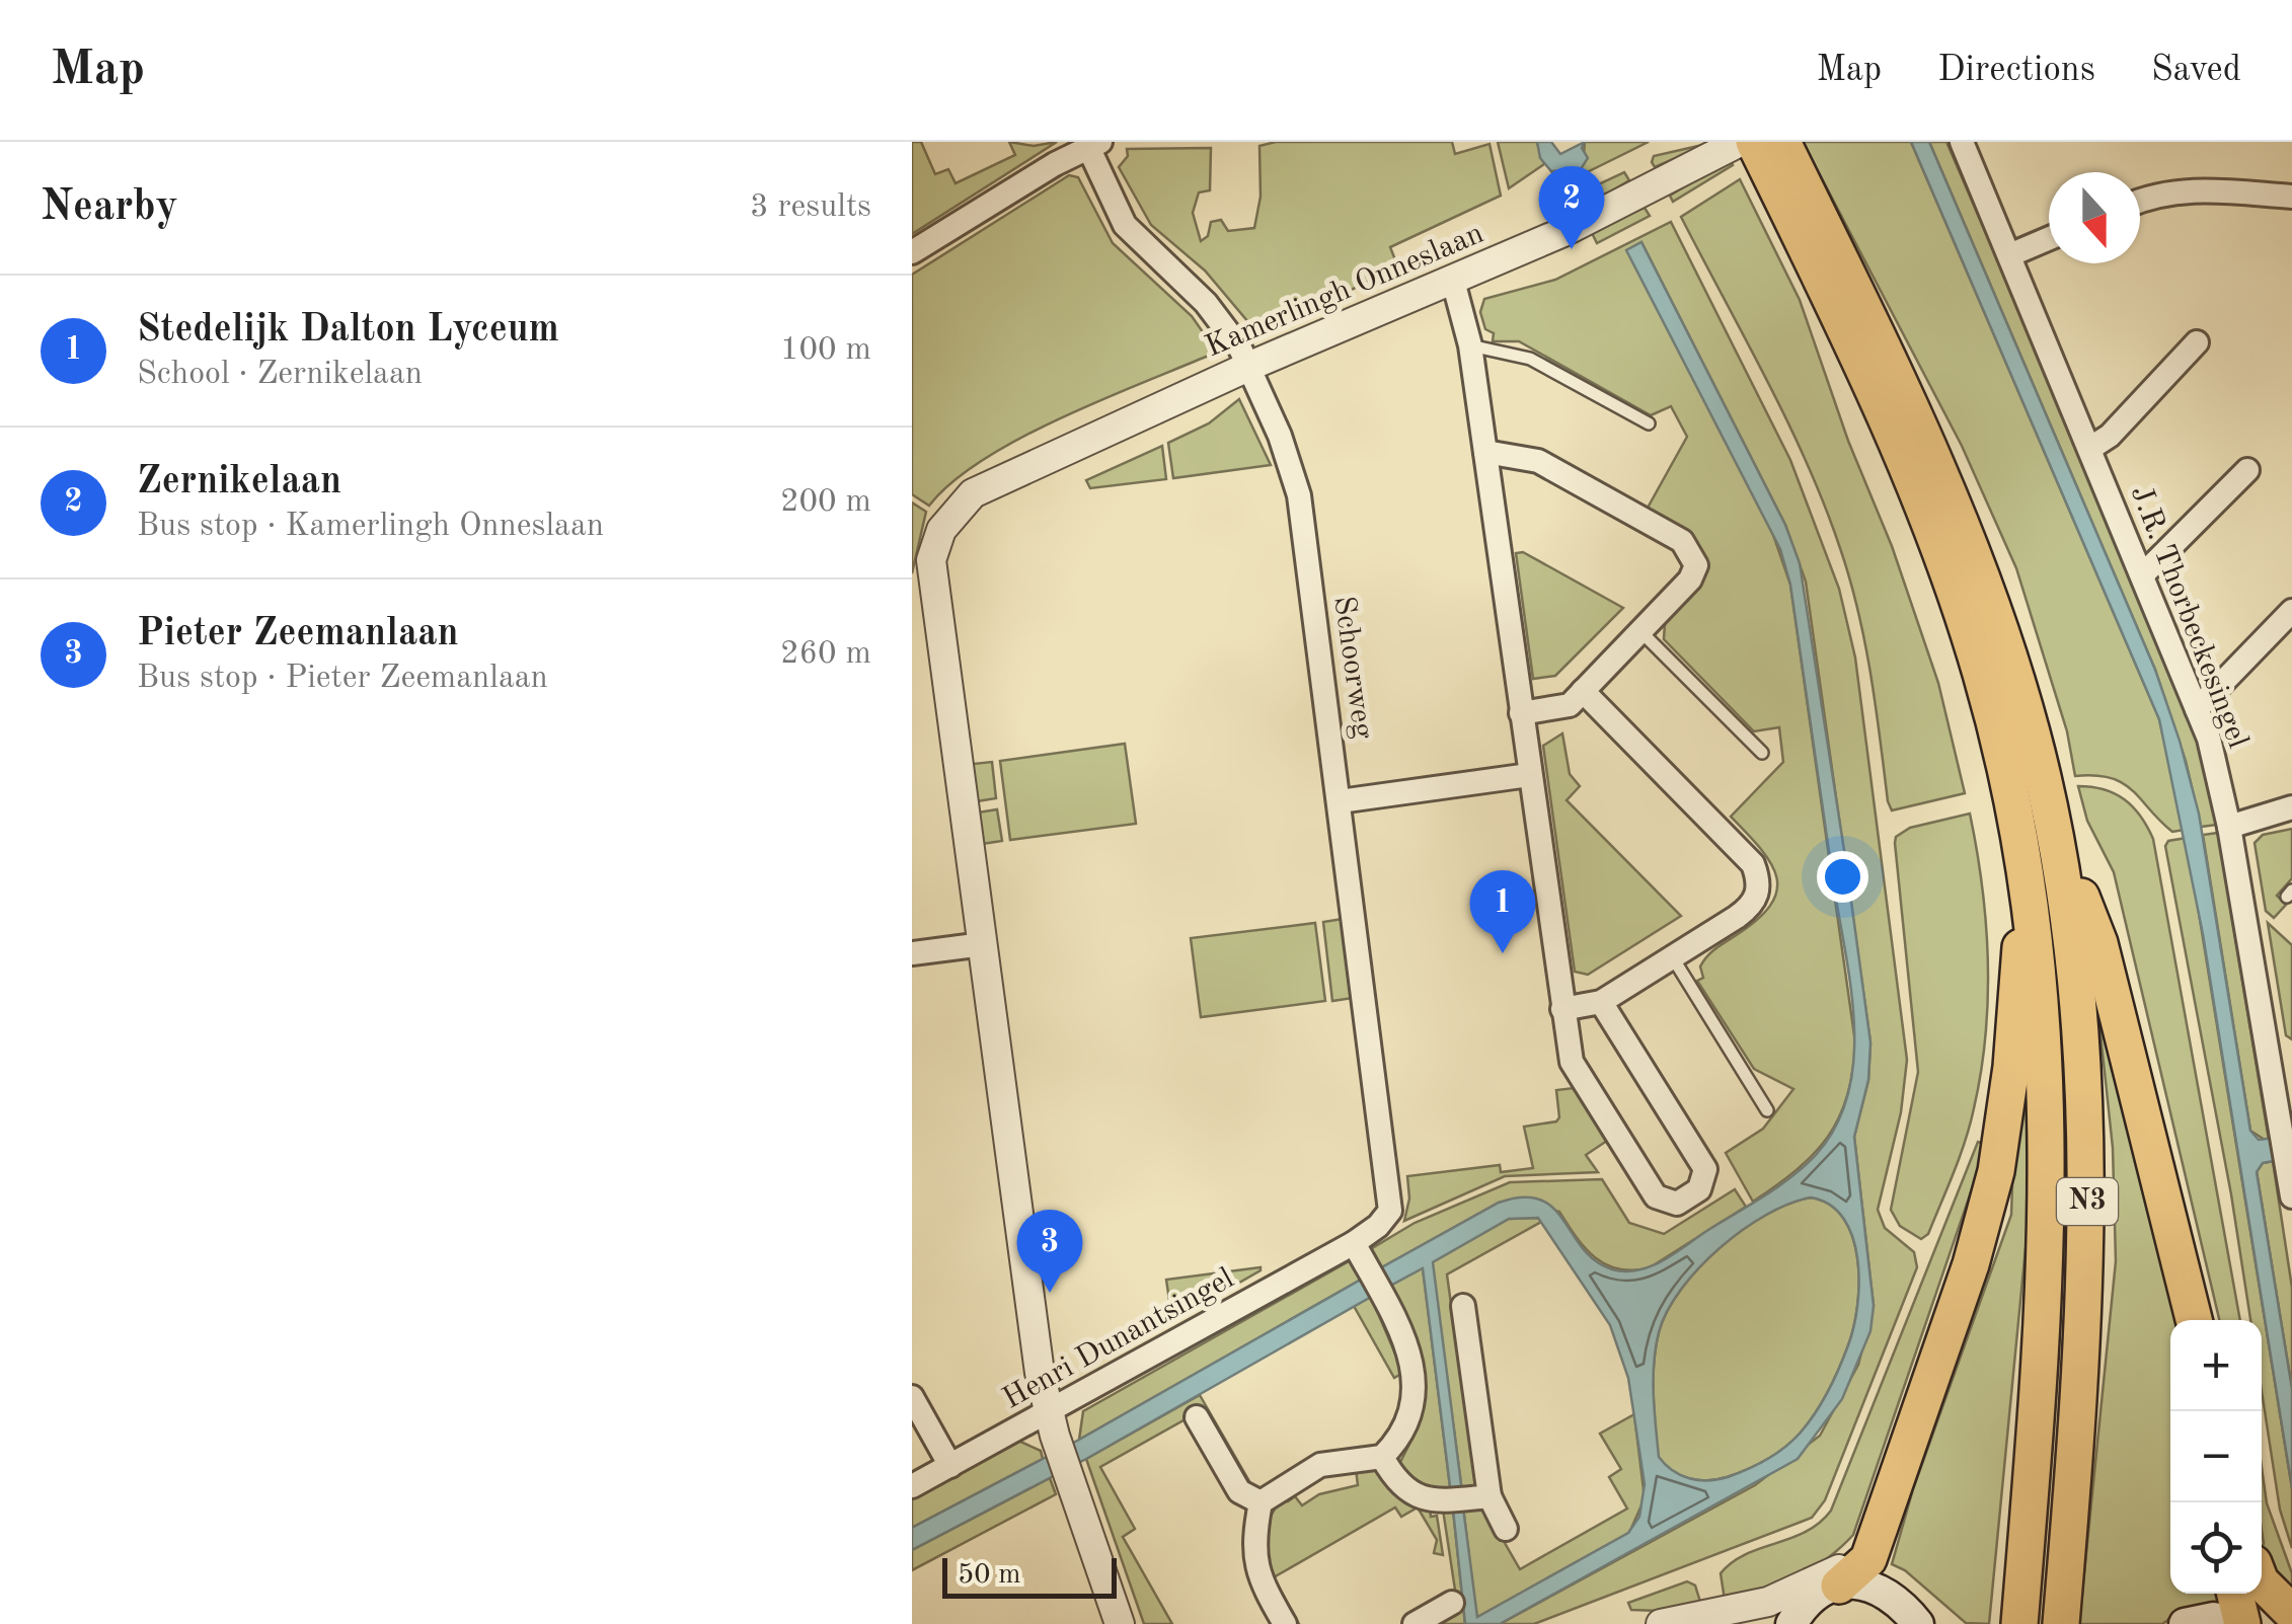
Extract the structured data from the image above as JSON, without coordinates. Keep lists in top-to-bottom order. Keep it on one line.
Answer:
{"streets":{"main road":["N3"],"street":["Kamerlingh Onneslaan","J.R. Thorbeckesingel","Schoorweg","Henri Dunantsingel"]},"crossings":[["Kamerlingh Onneslaan","Schoorweg"],["Schoorweg","Henri Dunantsingel"]],"scale_bar":"50 m","north":"bottom","page":{"header":"Map","nav":["Map","Directions","Saved"],"heading":["Nearby","3 results"],"pins":["2","1","3"],"list":[{"mark":"1","name":"Stedelijk Dalton Lyceum","note":"School · Zernikelaan","value":"100 m"},{"mark":"2","name":"Zernikelaan","note":"Bus stop · Kamerlingh Onneslaan","value":"200 m"},{"mark":"3","name":"Pieter Zeemanlaan","note":"Bus stop · Pieter Zeemanlaan","value":"260 m"}],"map_buttons":["+","−"],"scale":"50 m"}}
